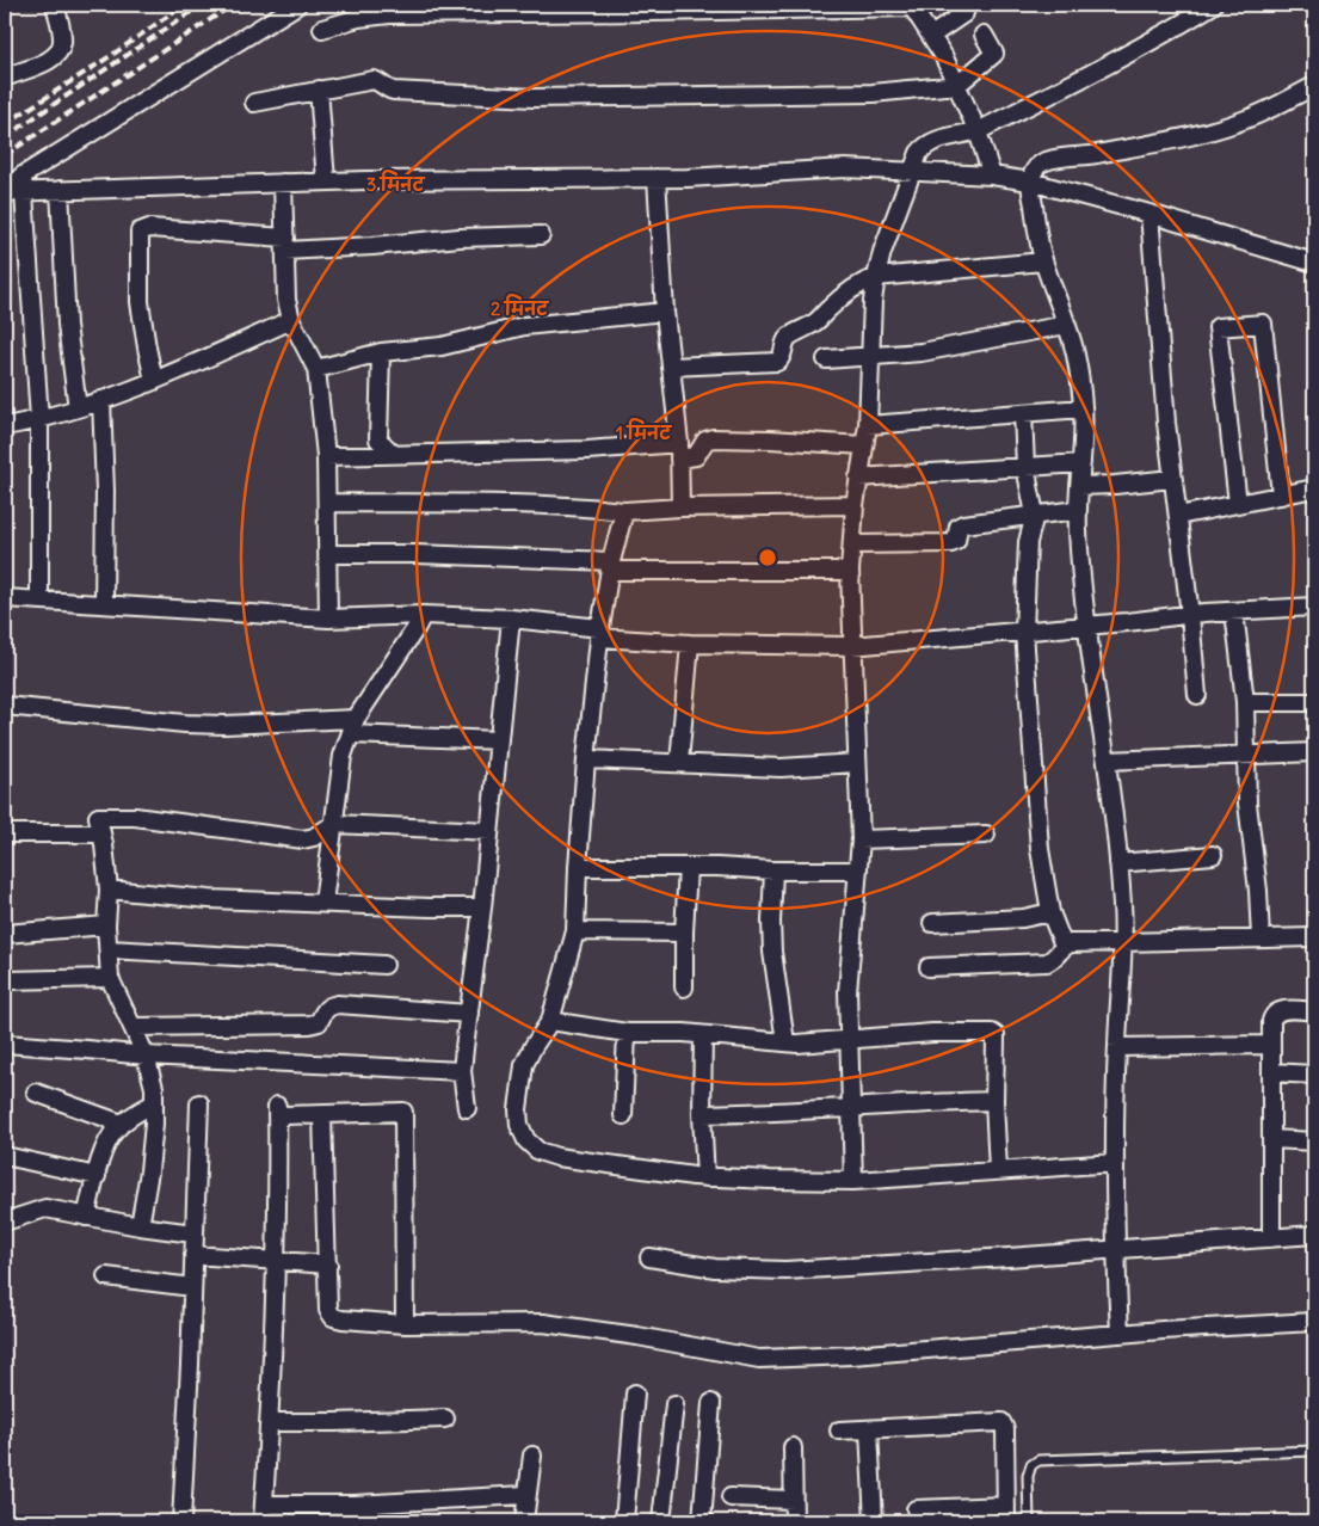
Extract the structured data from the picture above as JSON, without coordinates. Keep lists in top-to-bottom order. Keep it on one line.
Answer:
{"rings":["3 मिनट","2 मिनट","1 मिनट"]}
